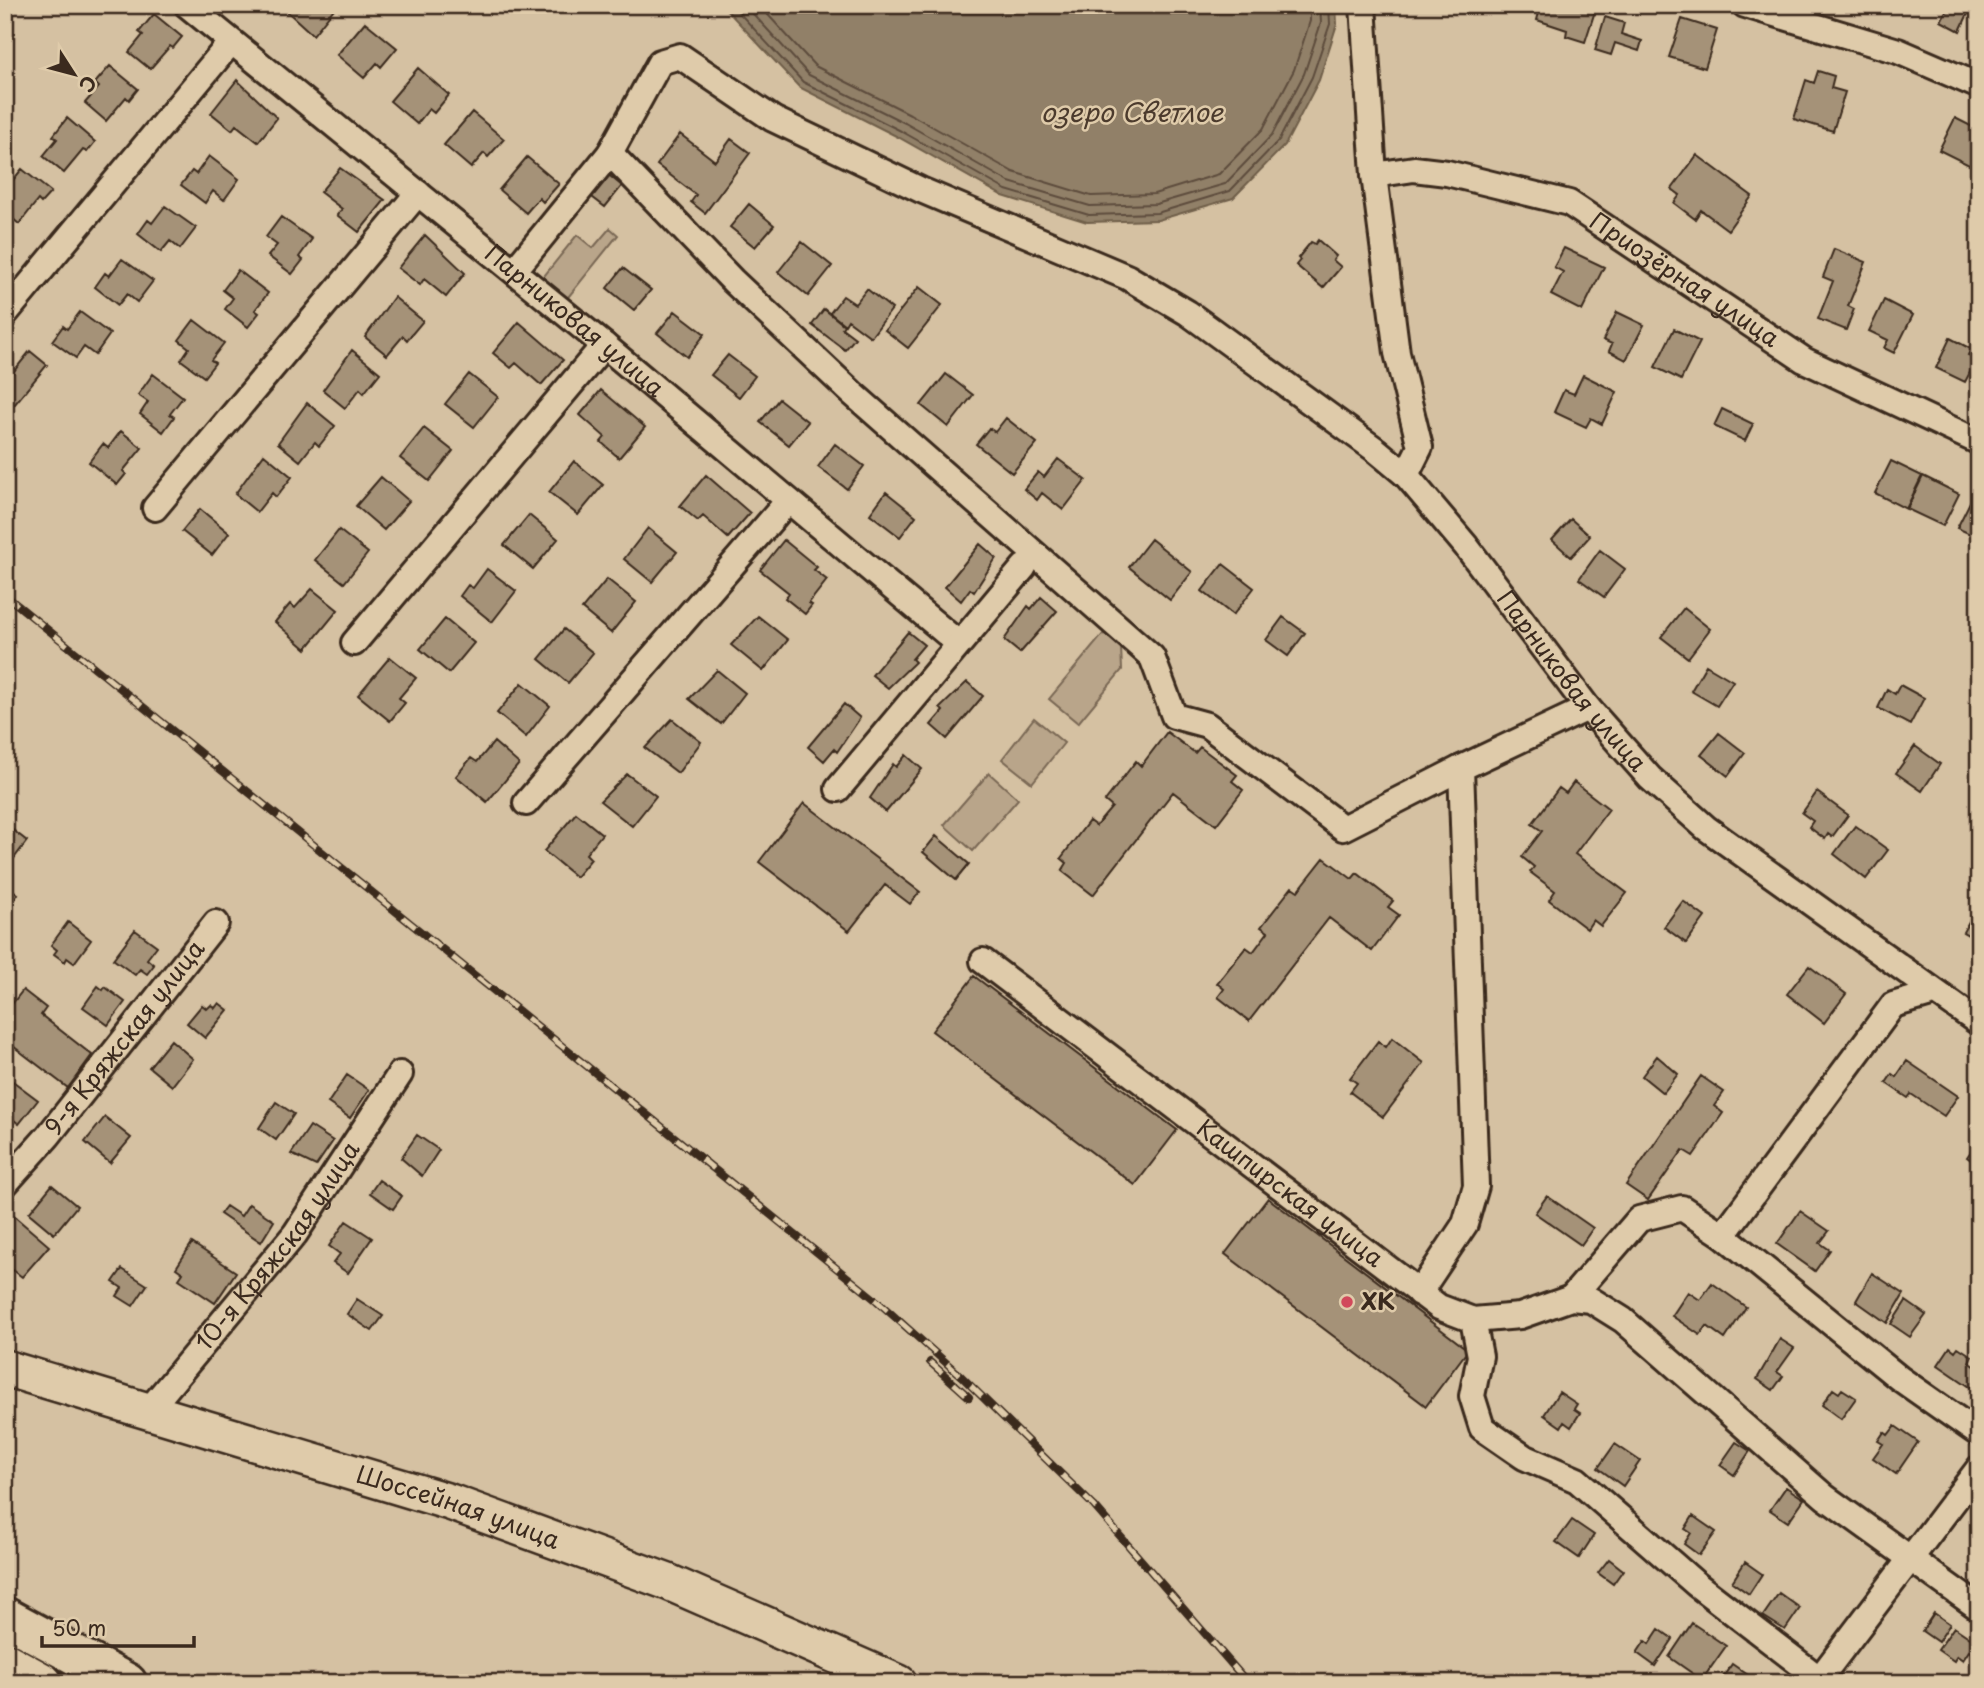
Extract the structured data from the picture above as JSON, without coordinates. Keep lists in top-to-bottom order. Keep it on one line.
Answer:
{"streets":{"main road":["Шоссейная улица"],"street":["Приозёрная улица","Парниковая улица","9-я Кряжская улица","Кашпирская улица","10-я Кряжская улица"]},"crossings":[["10-я Кряжская улица","Шоссейная улица"]],"water":["озеро Светлое"],"places":["ХК"],"scale_bar":"50 m","north":"bottom right"}
